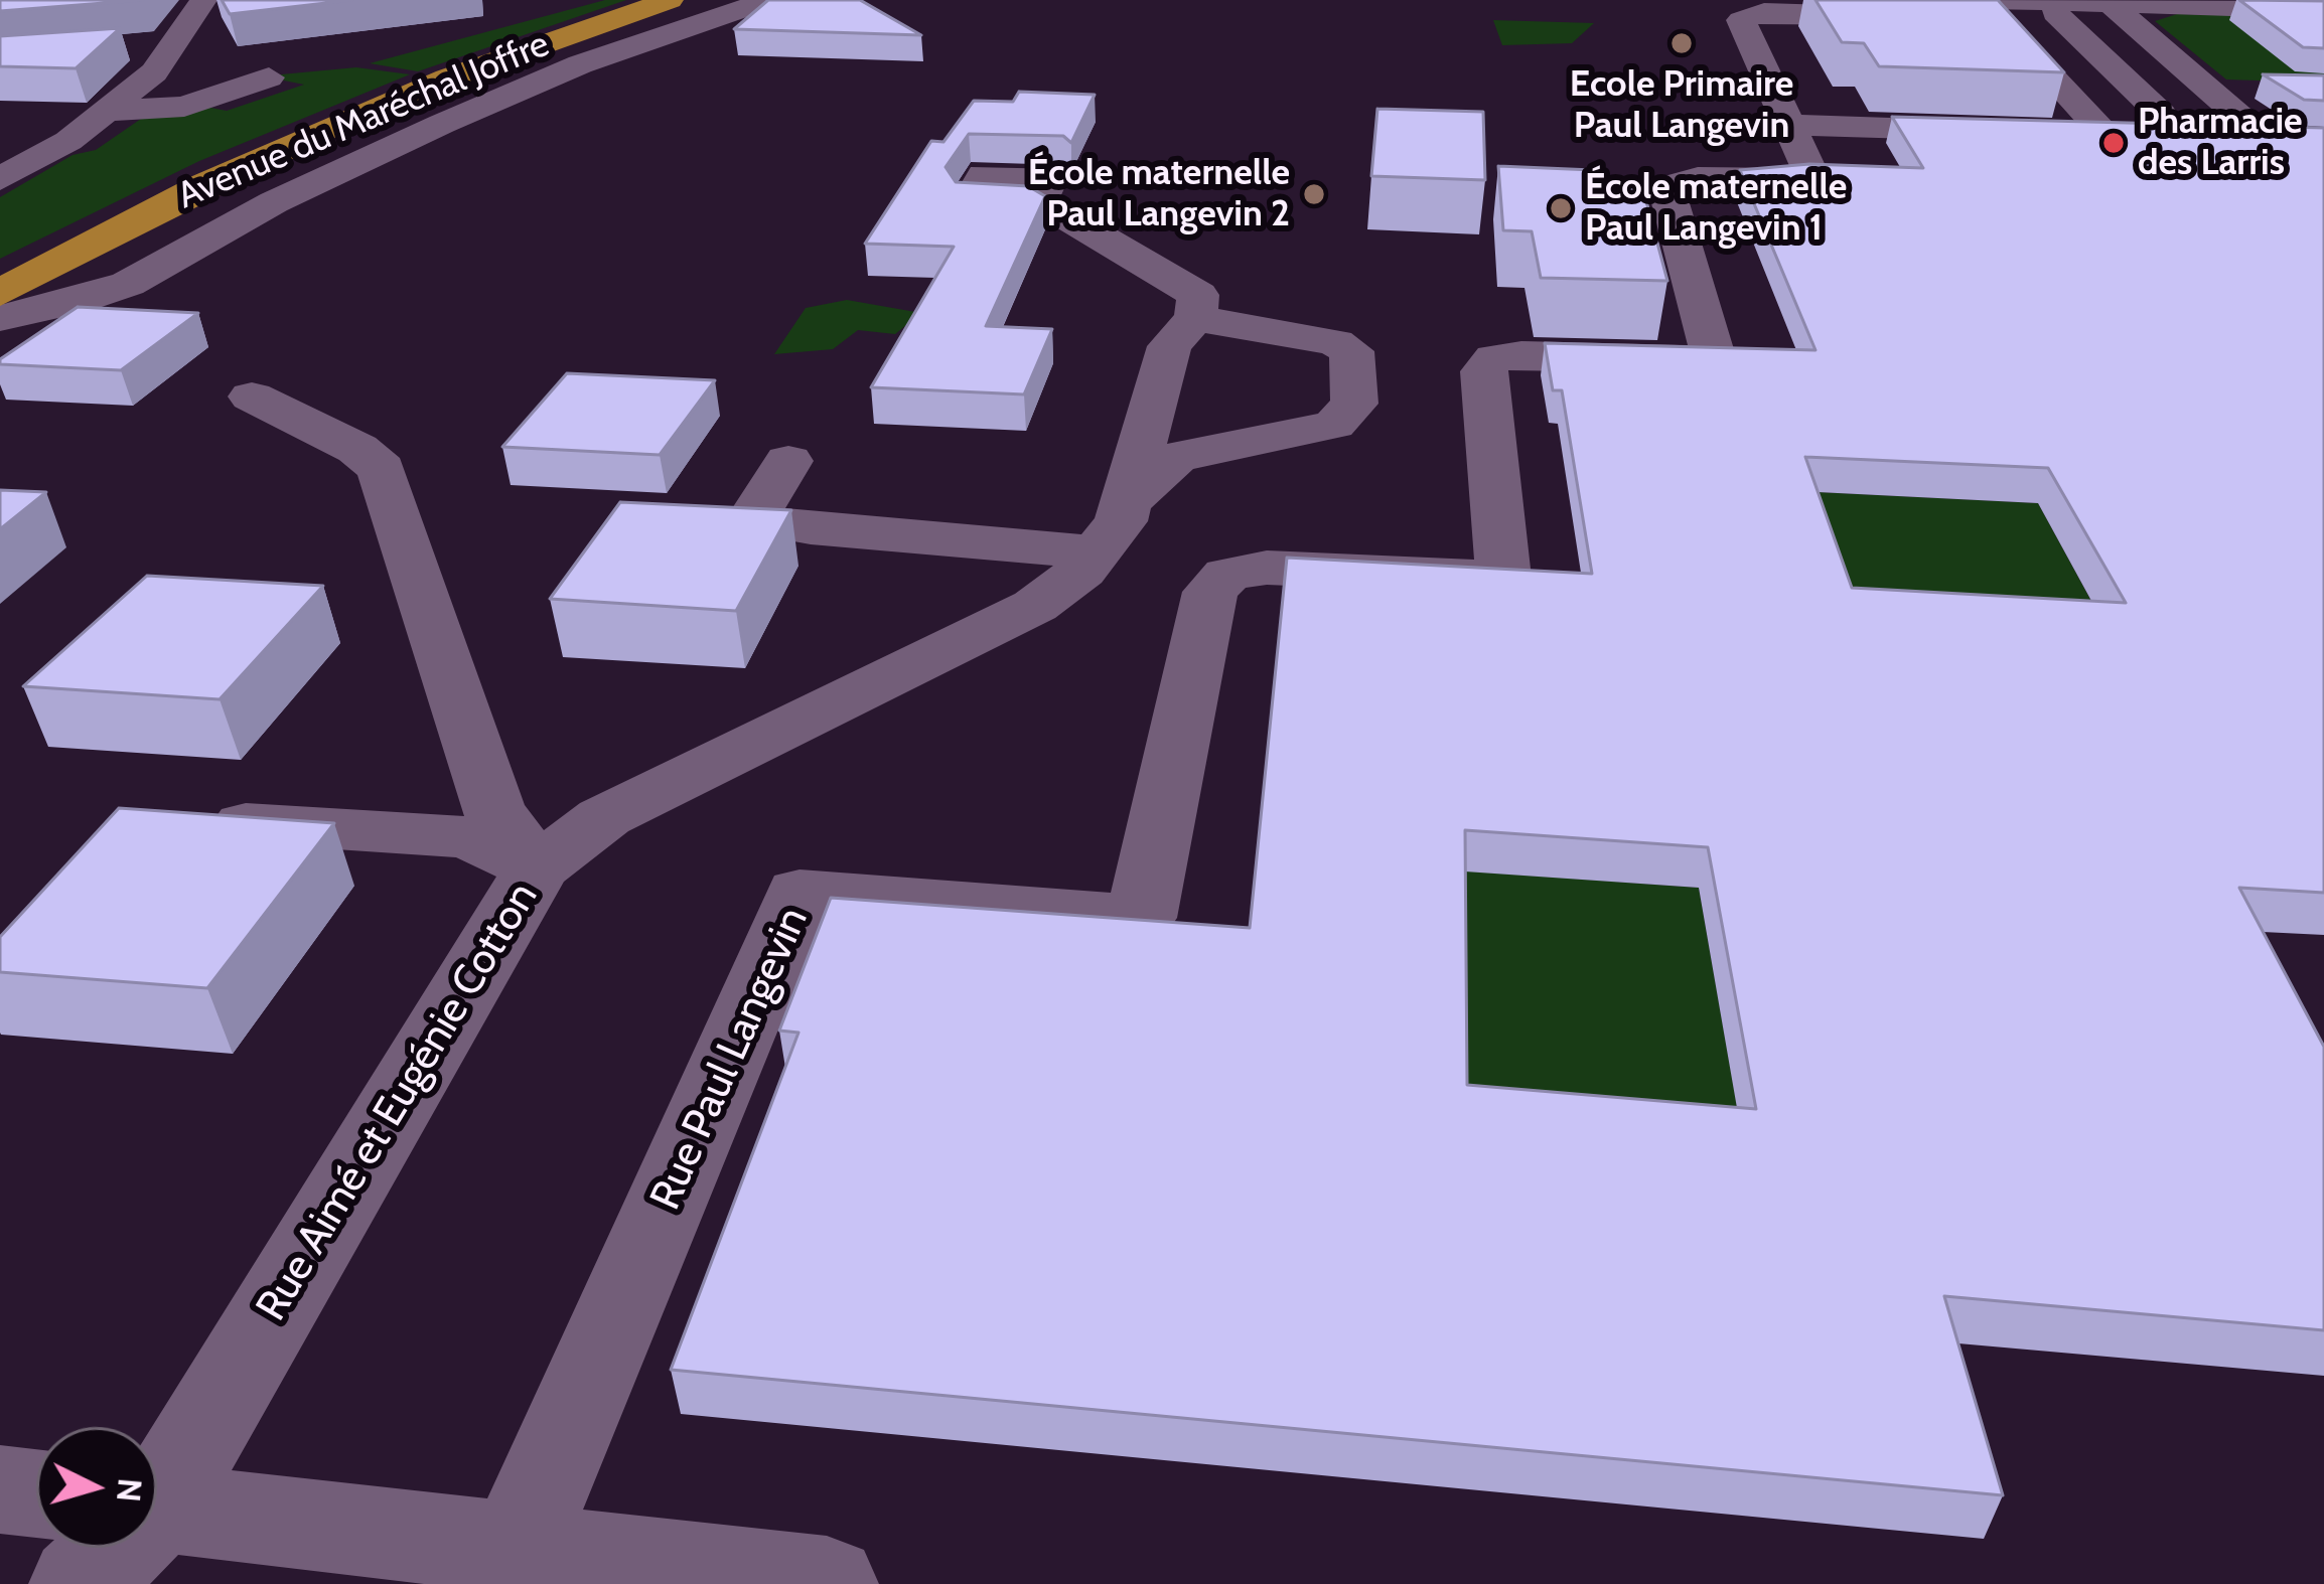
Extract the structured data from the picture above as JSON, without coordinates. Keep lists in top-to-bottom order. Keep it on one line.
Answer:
{"streets":{"main road":["Avenue du Maréchal Joffre"],"street":["Rue Paul Langevin","Rue Aimé et Eugénie Cotton"]},"places":["Ecole Primaire Paul Langevin","Pharmacie des Larris","École maternelle Paul Langevin 2","École maternelle Paul Langevin 1"],"north":"right"}
